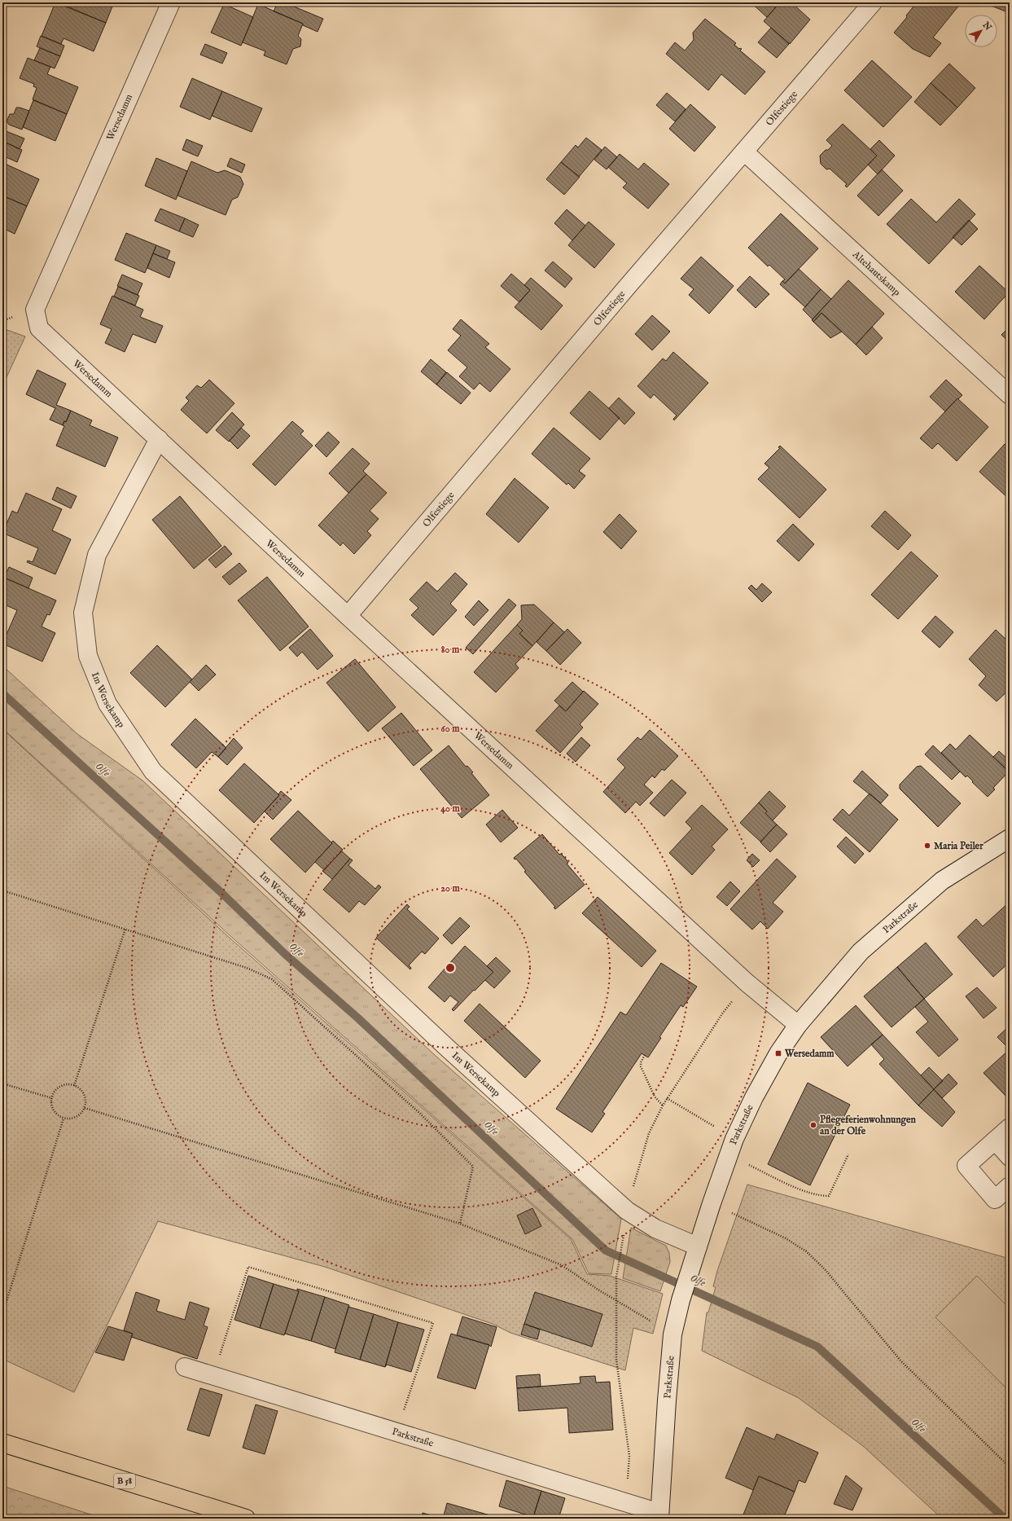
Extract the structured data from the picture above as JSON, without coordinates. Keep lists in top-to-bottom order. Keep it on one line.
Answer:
{"streets":{"main road":["B 58"],"street":["Olfestiege","Wersedamm","Altehautskamp","Im Wersekamp","Parkstraße"]},"crossings":[["Olfestiege","Wersedamm"],["Olfestiege","Altehautskamp"],["Wersedamm","Im Wersekamp"],["Wersedamm","Parkstraße"],["Im Wersekamp","Parkstraße"]],"water":["Olfe"],"places":{"other":["Maria Peiler","Pflegeferienwohnungen an der Olfe"],"transit":["Wersedamm"]},"north":"top right","rings":["80 m","60 m","40 m","20 m"]}
